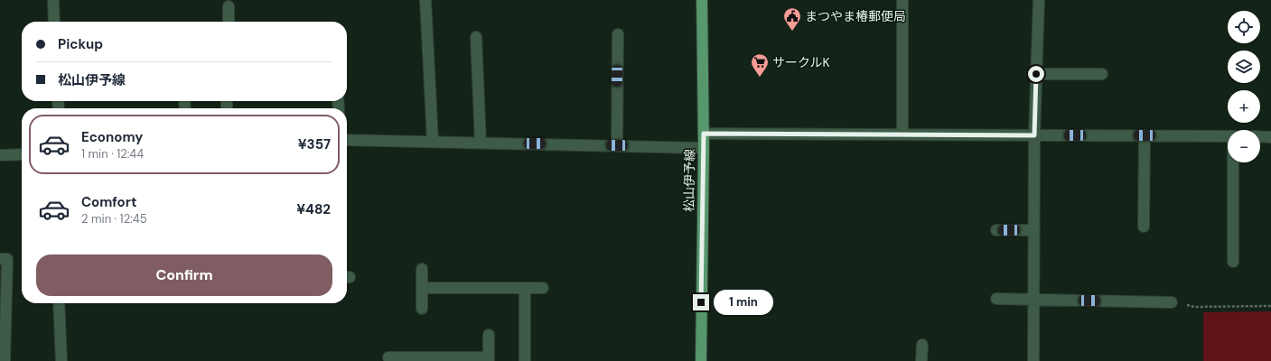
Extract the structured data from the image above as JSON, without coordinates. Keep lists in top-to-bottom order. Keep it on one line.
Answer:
{"streets":{"main road":["松山伊予線"]},"places":{"public building":["まつやま椿郵便局"],"supermarket":["サークルK"]},"page":{"map_buttons":["+","−"],"banner":["Pickup","松山伊予線"],"list":[{"name":"Economy","note":"1 min · 12:44","value":"¥357"},{"name":"Comfort","note":"2 min · 12:45","value":"¥482"}],"buttons":"Confirm","bubble":"1 min"}}
